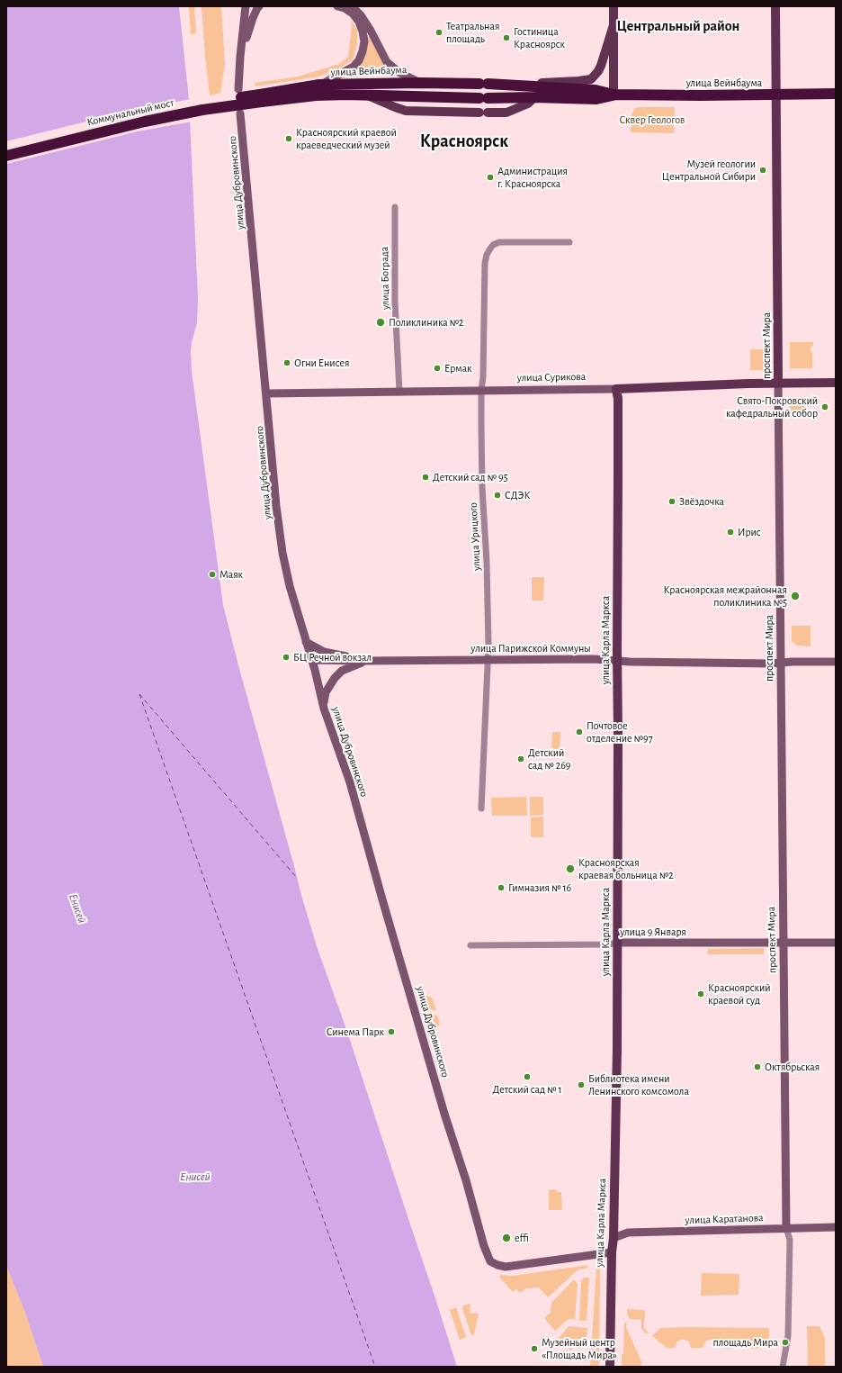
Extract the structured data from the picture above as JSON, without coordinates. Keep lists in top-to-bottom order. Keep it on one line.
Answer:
{"streets":{"highway":["улица Вейнбаума","Коммунальный мост"],"main road":["улица Дубровинского","проспект Мира","улица Сурикова","улица Карла Маркса","улица Парижской Коммуны","улица 9 Января","улица Каратанова"],"street":["улица Бограда","улица Урицкого"]},"crossings":[["улица Вейнбаума","Коммунальный мост"],["улица Вейнбаума","проспект Мира"],["улица Дубровинского","улица Сурикова"],["улица Дубровинского","улица Карла Маркса"],["улица Дубровинского","улица Парижской Коммуны"],["улица Бограда","улица Сурикова"],["проспект Мира","улица Сурикова"],["проспект Мира","улица Парижской Коммуны"],["проспект Мира","улица 9 Января"],["проспект Мира","улица Каратанова"],["улица Сурикова","улица Урицкого"],["улица Сурикова","улица Карла Маркса"],["улица Урицкого","улица Парижской Коммуны"],["улица Карла Маркса","улица Парижской Коммуны"],["улица Карла Маркса","улица 9 Января"],["улица Карла Маркса","улица Каратанова"]],"districts":["Центральный район","Красноярск"],"water":["Енисей"],"parks":["Сквер Геологов"],"places":["Театральная площадь","Гостиница Красноярск","Красноярский краевой краеведческий музей","Музей геологии Центральной Сибири","Администрация г. Красноярска","Поликлиника №2","Огни Енисея","Ермак","Свято-Покровский кафедральный собор","Детский сад № 95","СДЭК","Звёздочка","Ирис","Маяк","Красноярская межрайонная поликлиника №5","БЦ Речной вокзал","Почтовое отделение №97","Детский сад № 269","Красноярская краевая больница №2","Гимназия № 16","Красноярский краевой суд","Синема Парк","Октябрьская","Детский сад № 1","Библиотека имени Ленинского комсомола","effi","площадь Мира","Музейный центр «Площадь Мира»"]}
